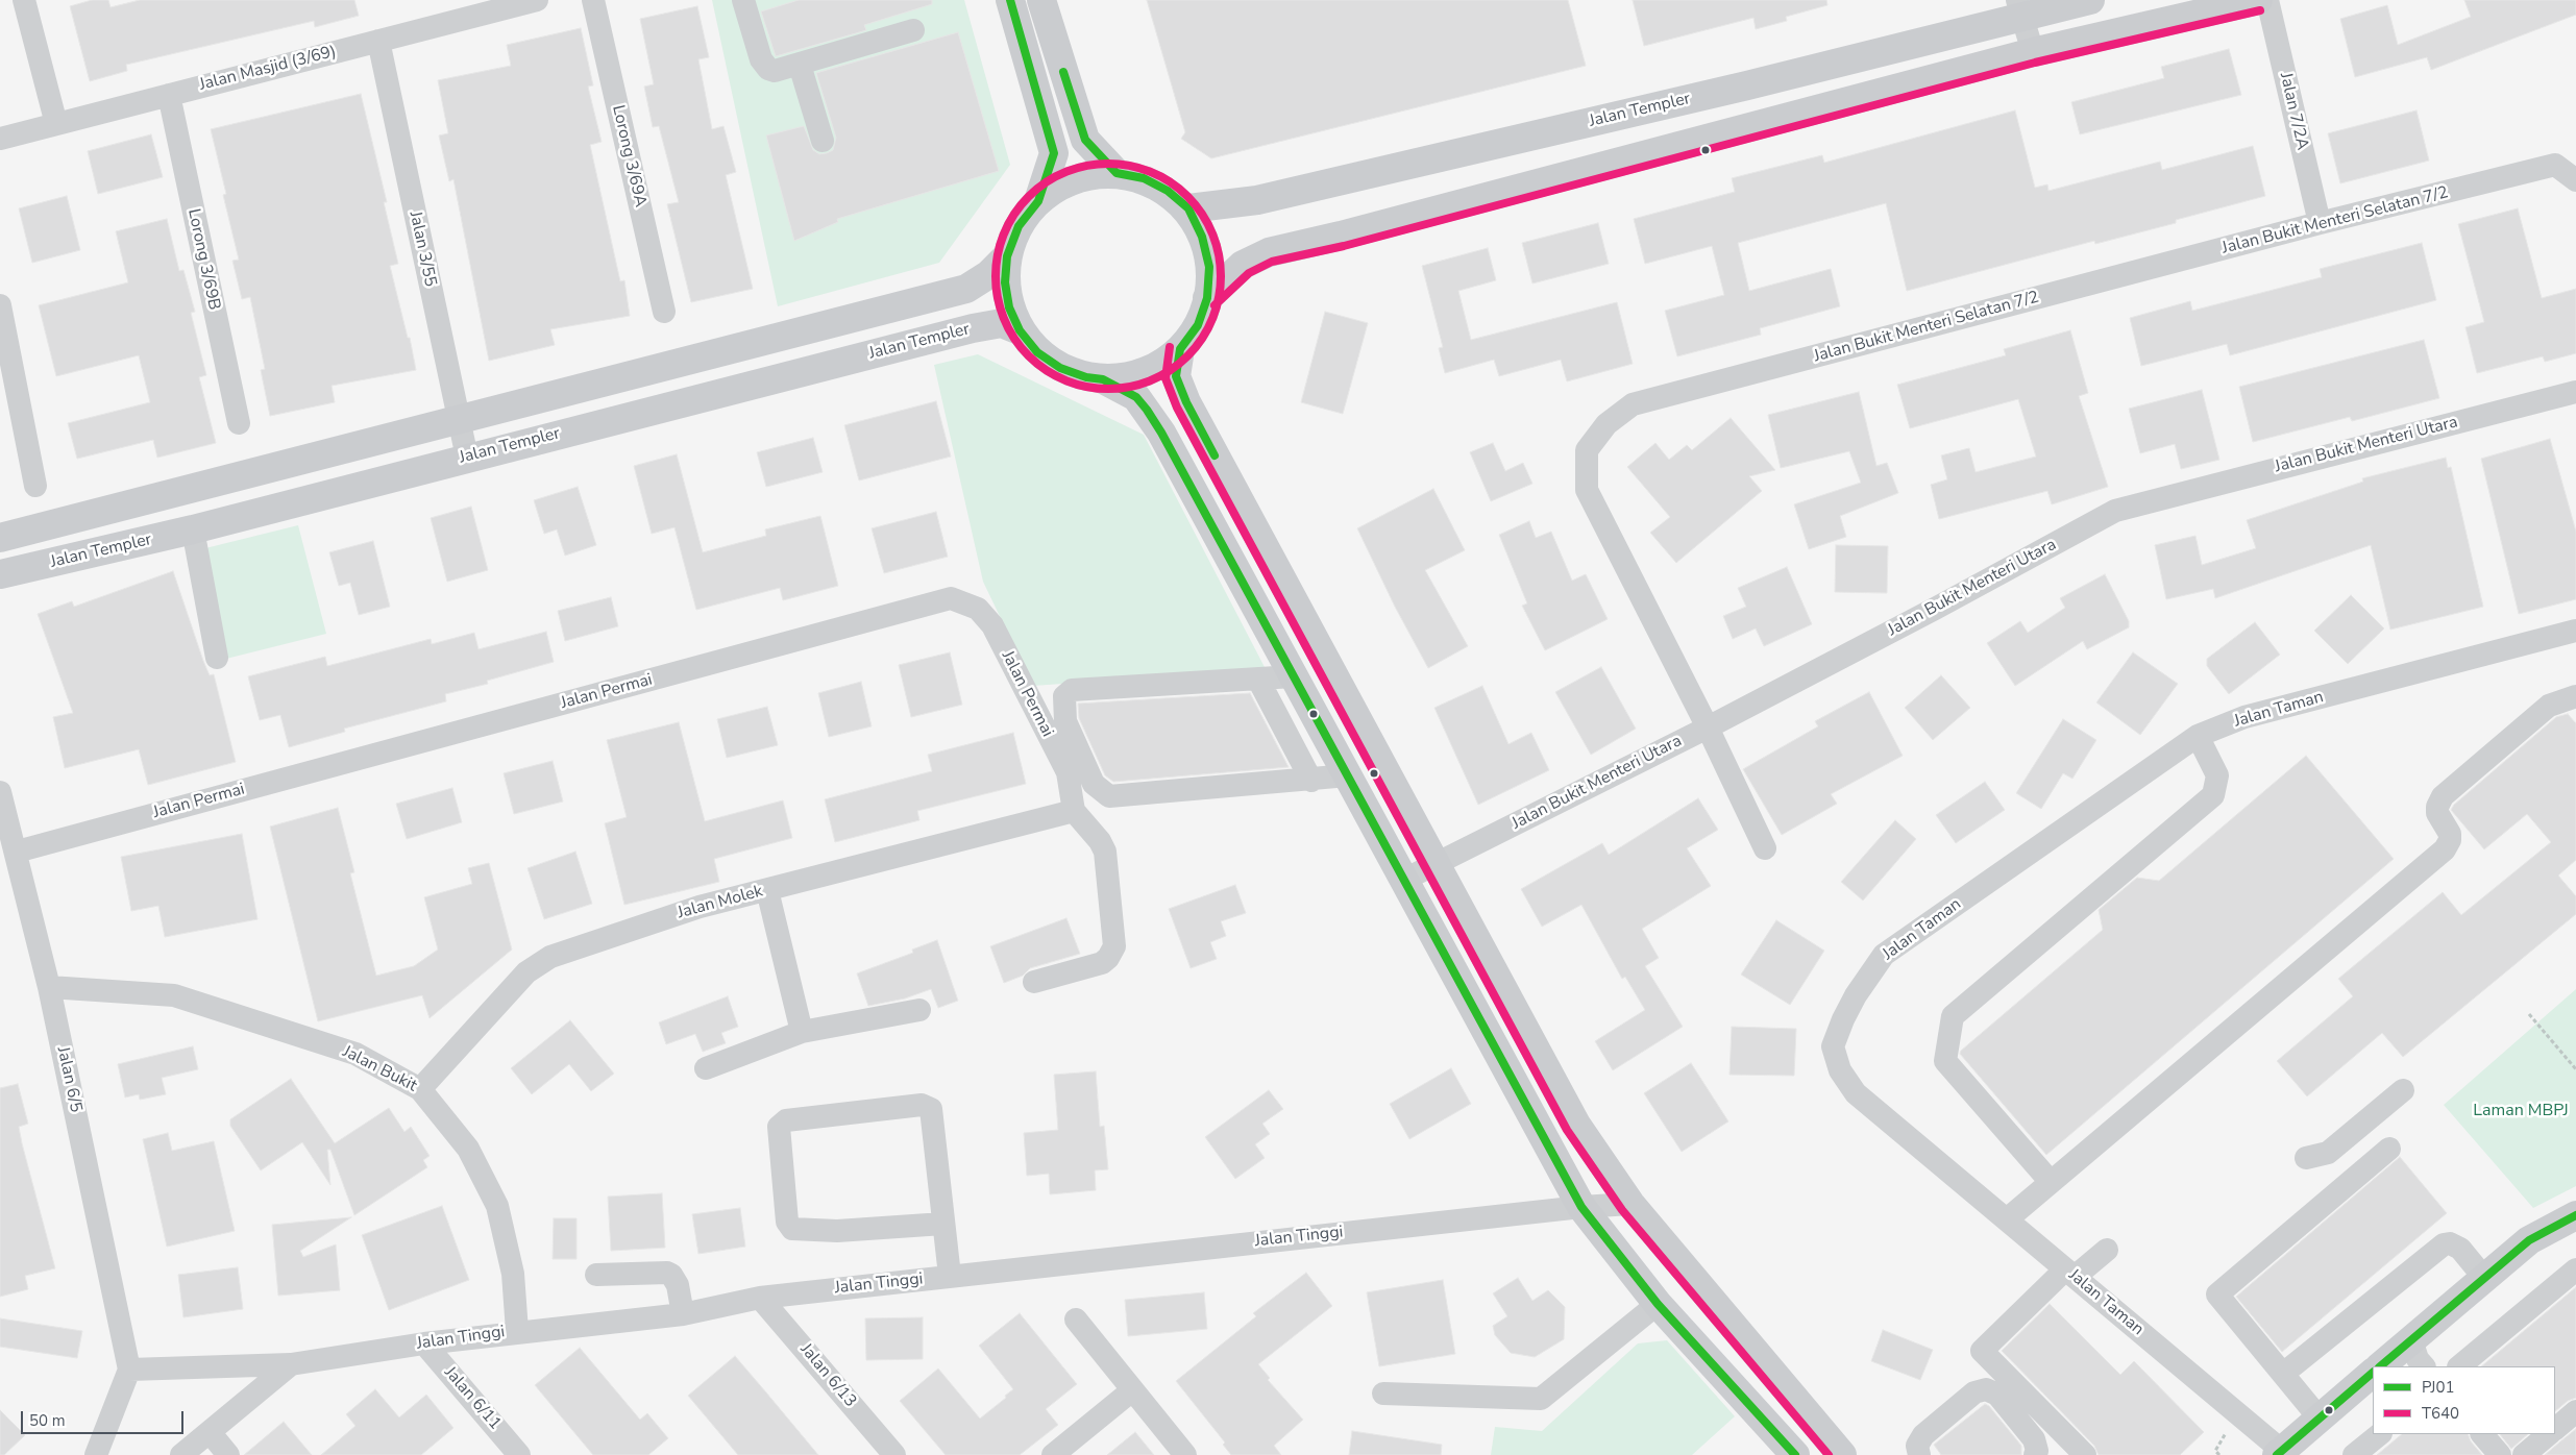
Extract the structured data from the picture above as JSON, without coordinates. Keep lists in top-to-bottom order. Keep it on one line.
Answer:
{"streets":{"main road":["Jalan Templer"],"street":["Jalan Masjid (3/69)","Jalan 7/2A","Lorong 3/69A","Jalan Bukit Menteri Selatan 7/2","Jalan 3/55","Lorong 3/69B","Jalan Bukit Menteri Utara","Jalan Permai","Jalan Taman","Jalan Molek","Jalan Bukit","Jalan 6/5","Jalan Tinggi","Jalan 6/13","Jalan 6/11"]},"crossings":[["Jalan Masjid (3/69)","Jalan 3/55"],["Jalan Masjid (3/69)","Lorong 3/69B"],["Jalan Templer","Jalan 3/55"],["Jalan 7/2A","Jalan Bukit Menteri Selatan 7/2"],["Jalan Bukit Menteri Selatan 7/2","Jalan Bukit Menteri Utara"],["Jalan Permai","Jalan Molek"],["Jalan Permai","Jalan 6/5"],["Jalan Molek","Jalan Bukit"],["Jalan Bukit","Jalan 6/5"],["Jalan Bukit","Jalan Tinggi"],["Jalan 6/5","Jalan Tinggi"],["Jalan Tinggi","Jalan 6/13"],["Jalan Tinggi","Jalan 6/11"]],"parks":["Laman MBPJ"],"lines":["transit line PJ01","transit line T640"],"legend":["PJ01","T640"],"scale_bar":"50 m"}
